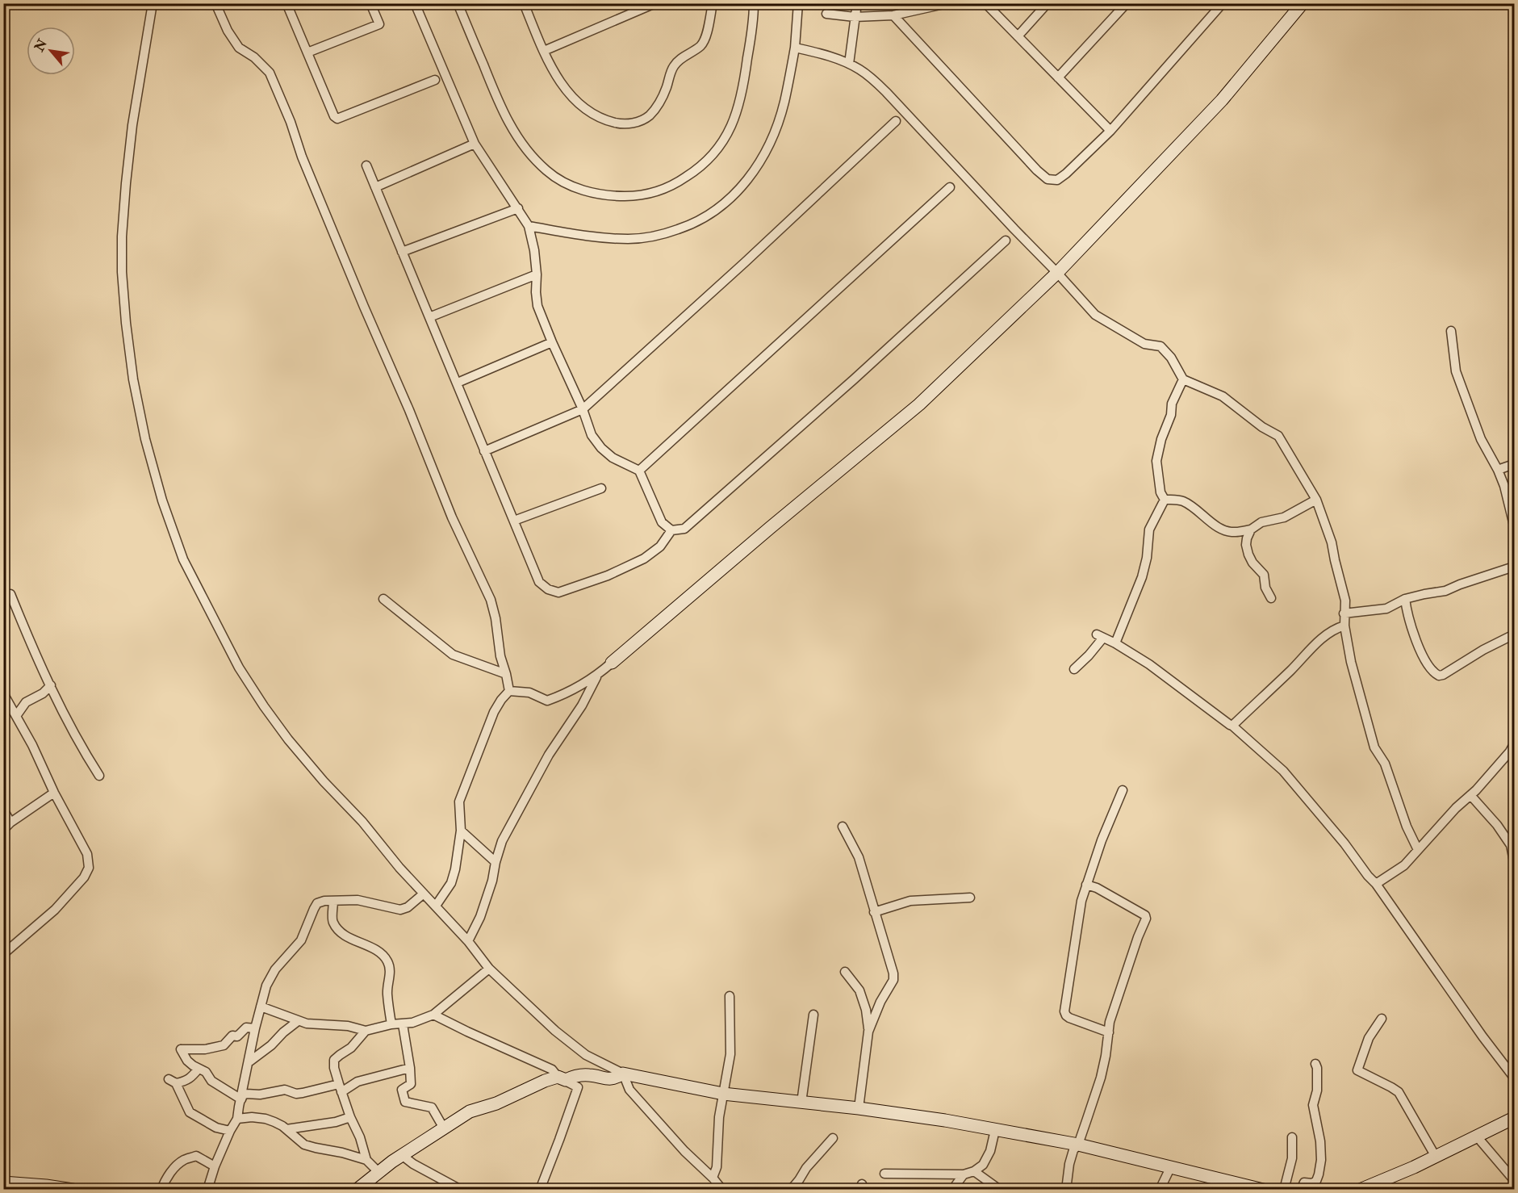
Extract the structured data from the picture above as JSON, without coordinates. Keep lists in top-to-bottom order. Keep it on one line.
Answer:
{"north":"top left"}
